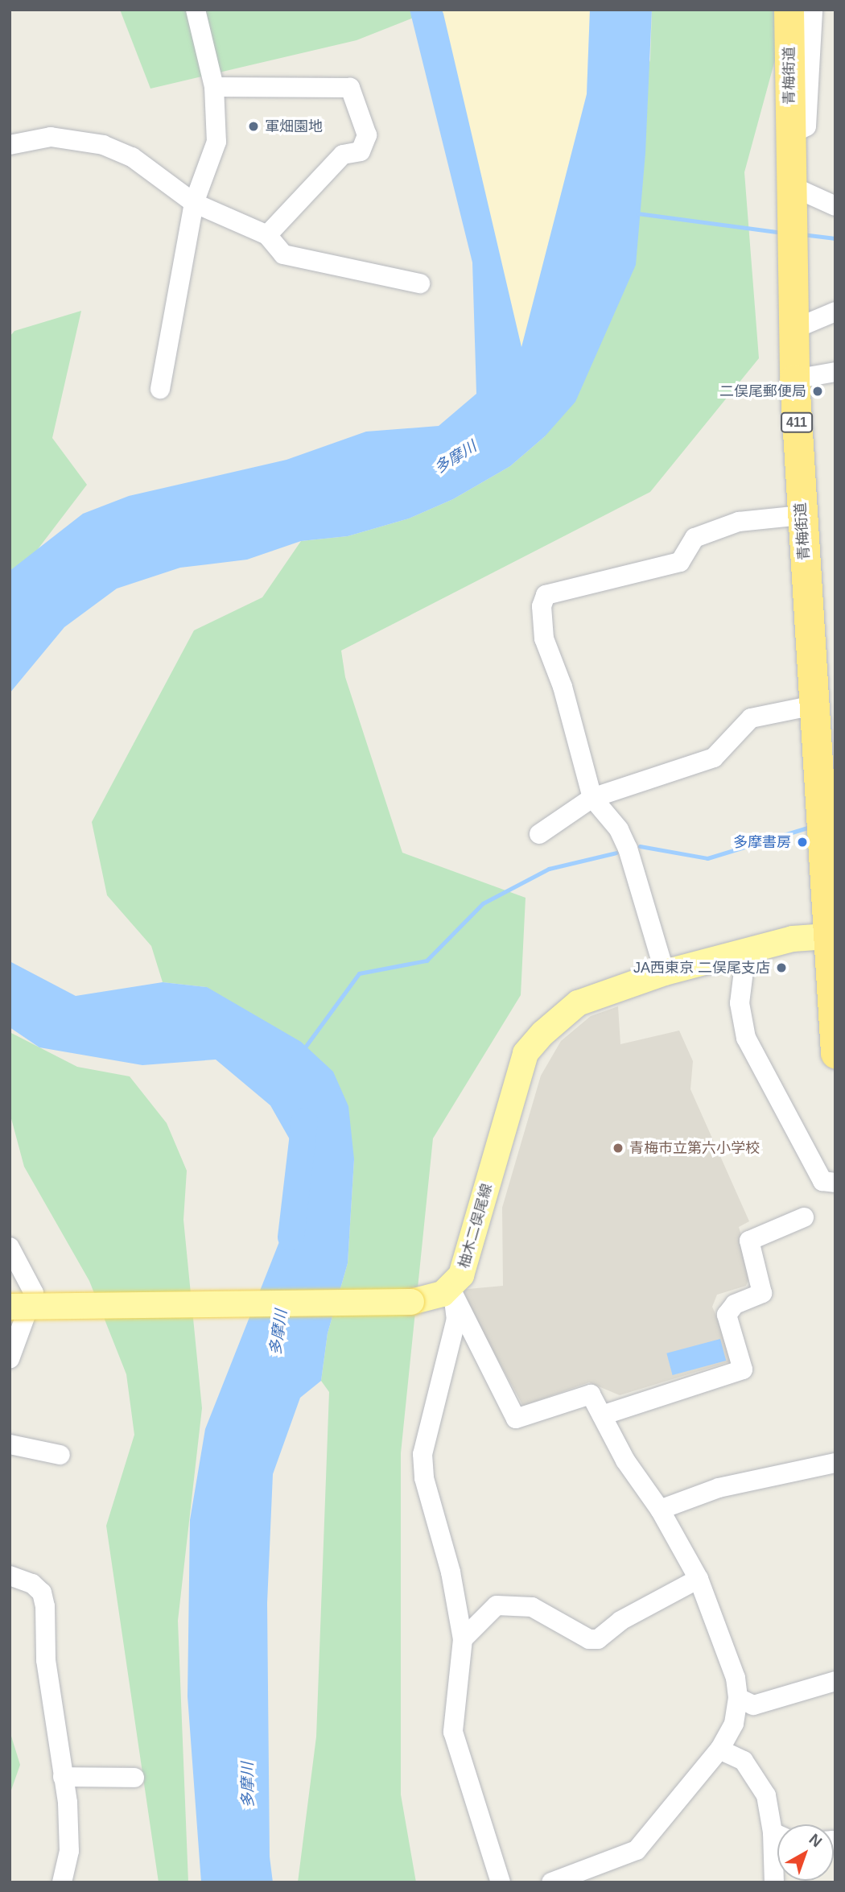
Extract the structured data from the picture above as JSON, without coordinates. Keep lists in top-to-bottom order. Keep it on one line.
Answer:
{"streets":{"highway":["青梅街道","411"],"main road":["柚木二俣尾線"]},"crossings":[["青梅街道","柚木二俣尾線"]],"water":["多摩川"],"places":["軍畑園地","二俣尾郵便局","多摩書房","JA西東京 二俣尾支店","青梅市立第六小学校"],"north":"top right"}
